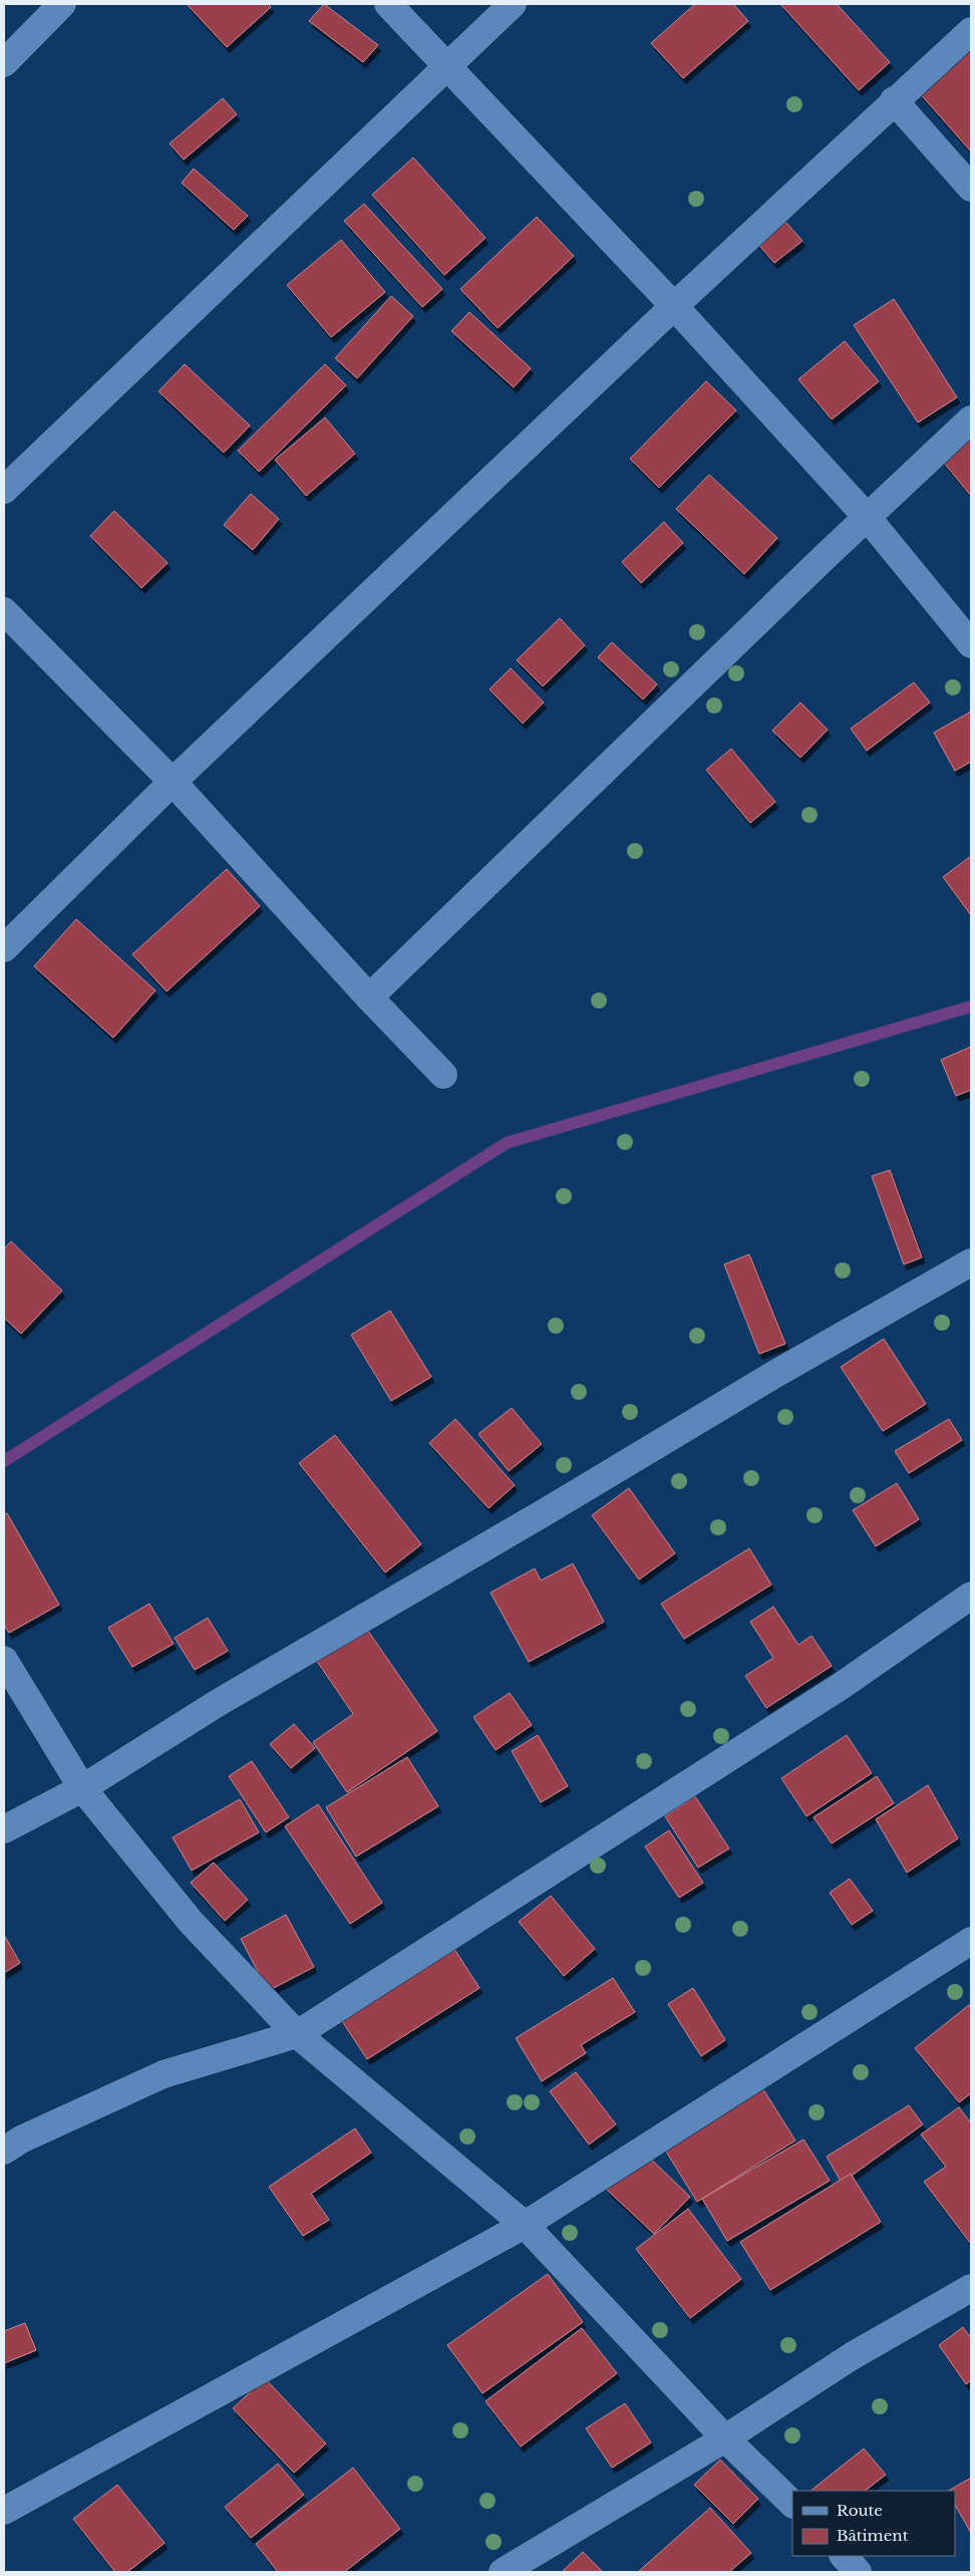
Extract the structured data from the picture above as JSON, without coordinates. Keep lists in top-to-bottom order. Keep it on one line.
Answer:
{"legend":["Route","Bâtiment"]}
